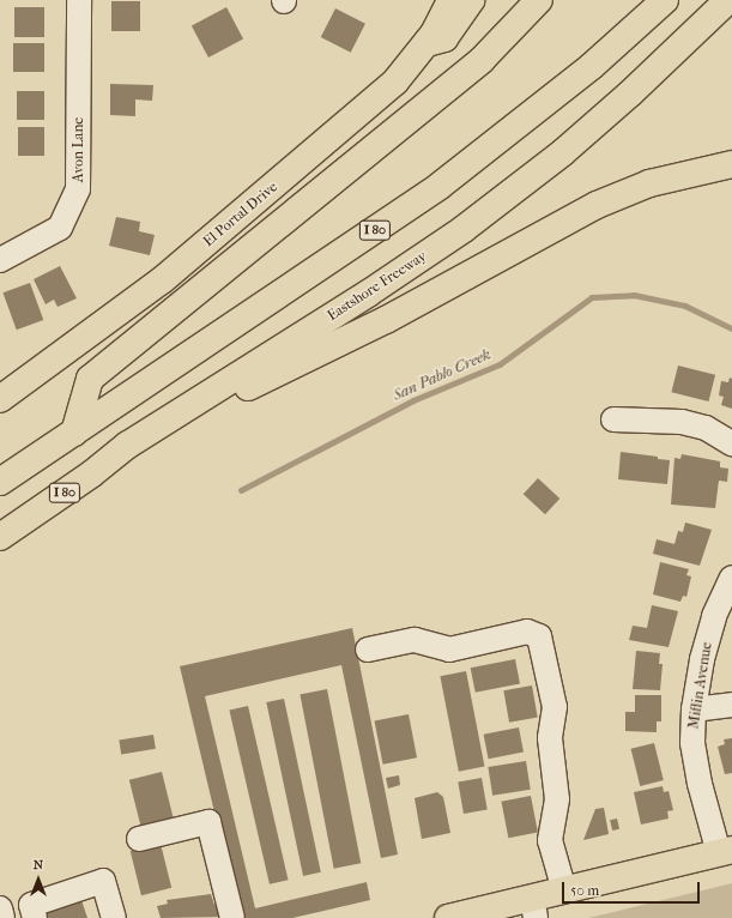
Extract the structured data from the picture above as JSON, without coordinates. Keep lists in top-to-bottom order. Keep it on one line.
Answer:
{"streets":{"main road":["El Portal Drive","I 80","Eastshore Freeway"],"street":["Avon Lane","Miflin Avenue"]},"water":["San Pablo Creek"],"scale_bar":"50 m","north":"top"}
